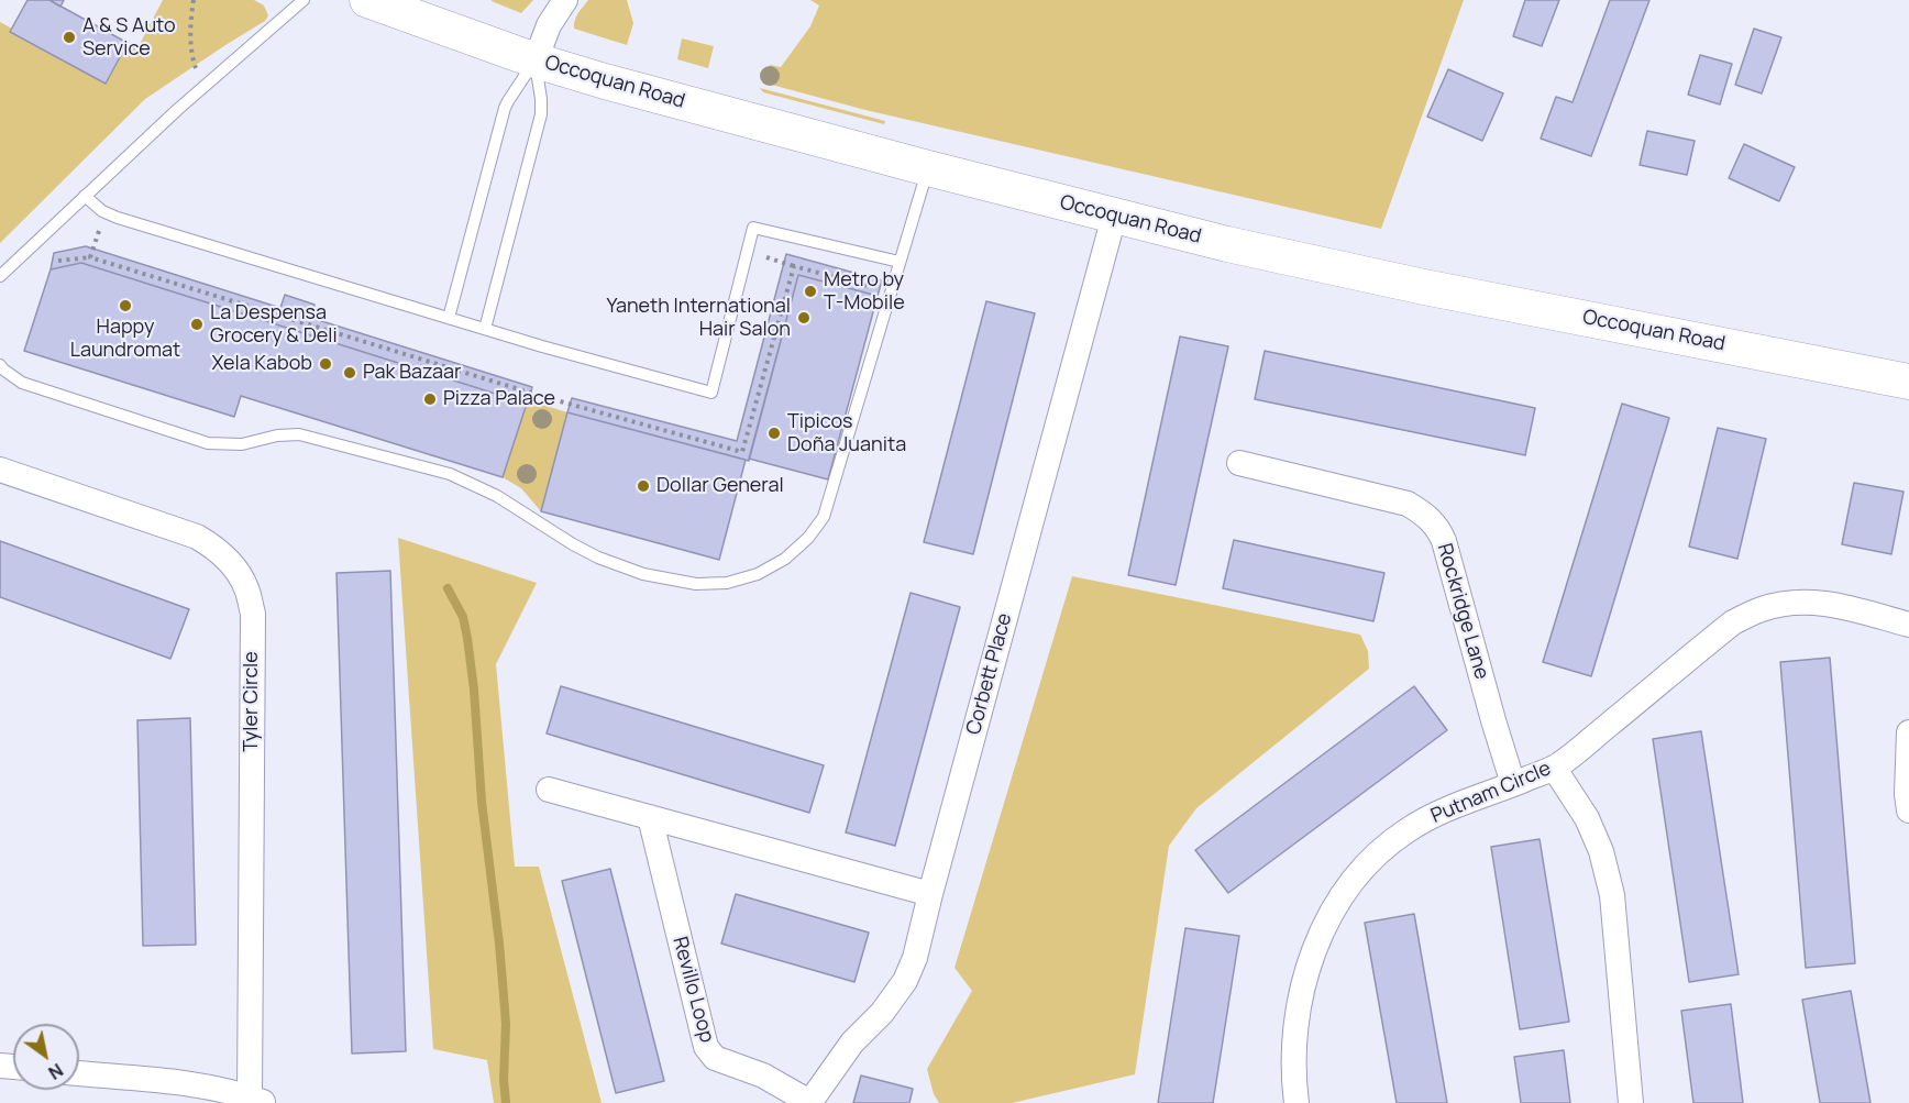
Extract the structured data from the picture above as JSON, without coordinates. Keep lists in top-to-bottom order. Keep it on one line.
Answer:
{"streets":{"main road":["Occoquan Road"],"street":["Rockridge Lane","Corbett Place","Tyler Circle","Putnam Circle","Revillo Loop"]},"crossings":[["Occoquan Road","Corbett Place"],["Rockridge Lane","Putnam Circle"],["Corbett Place","Revillo Loop"]],"places":["A & S Auto Service","Metro by T-Mobile","Happy Laundromat","Yaneth International Hair Salon","La Despensa Grocery & Deli","Xela Kabob","Pak Bazaar","Pizza Palace","Tipicos Doña Juanita","Dollar General"],"north":"bottom right"}
